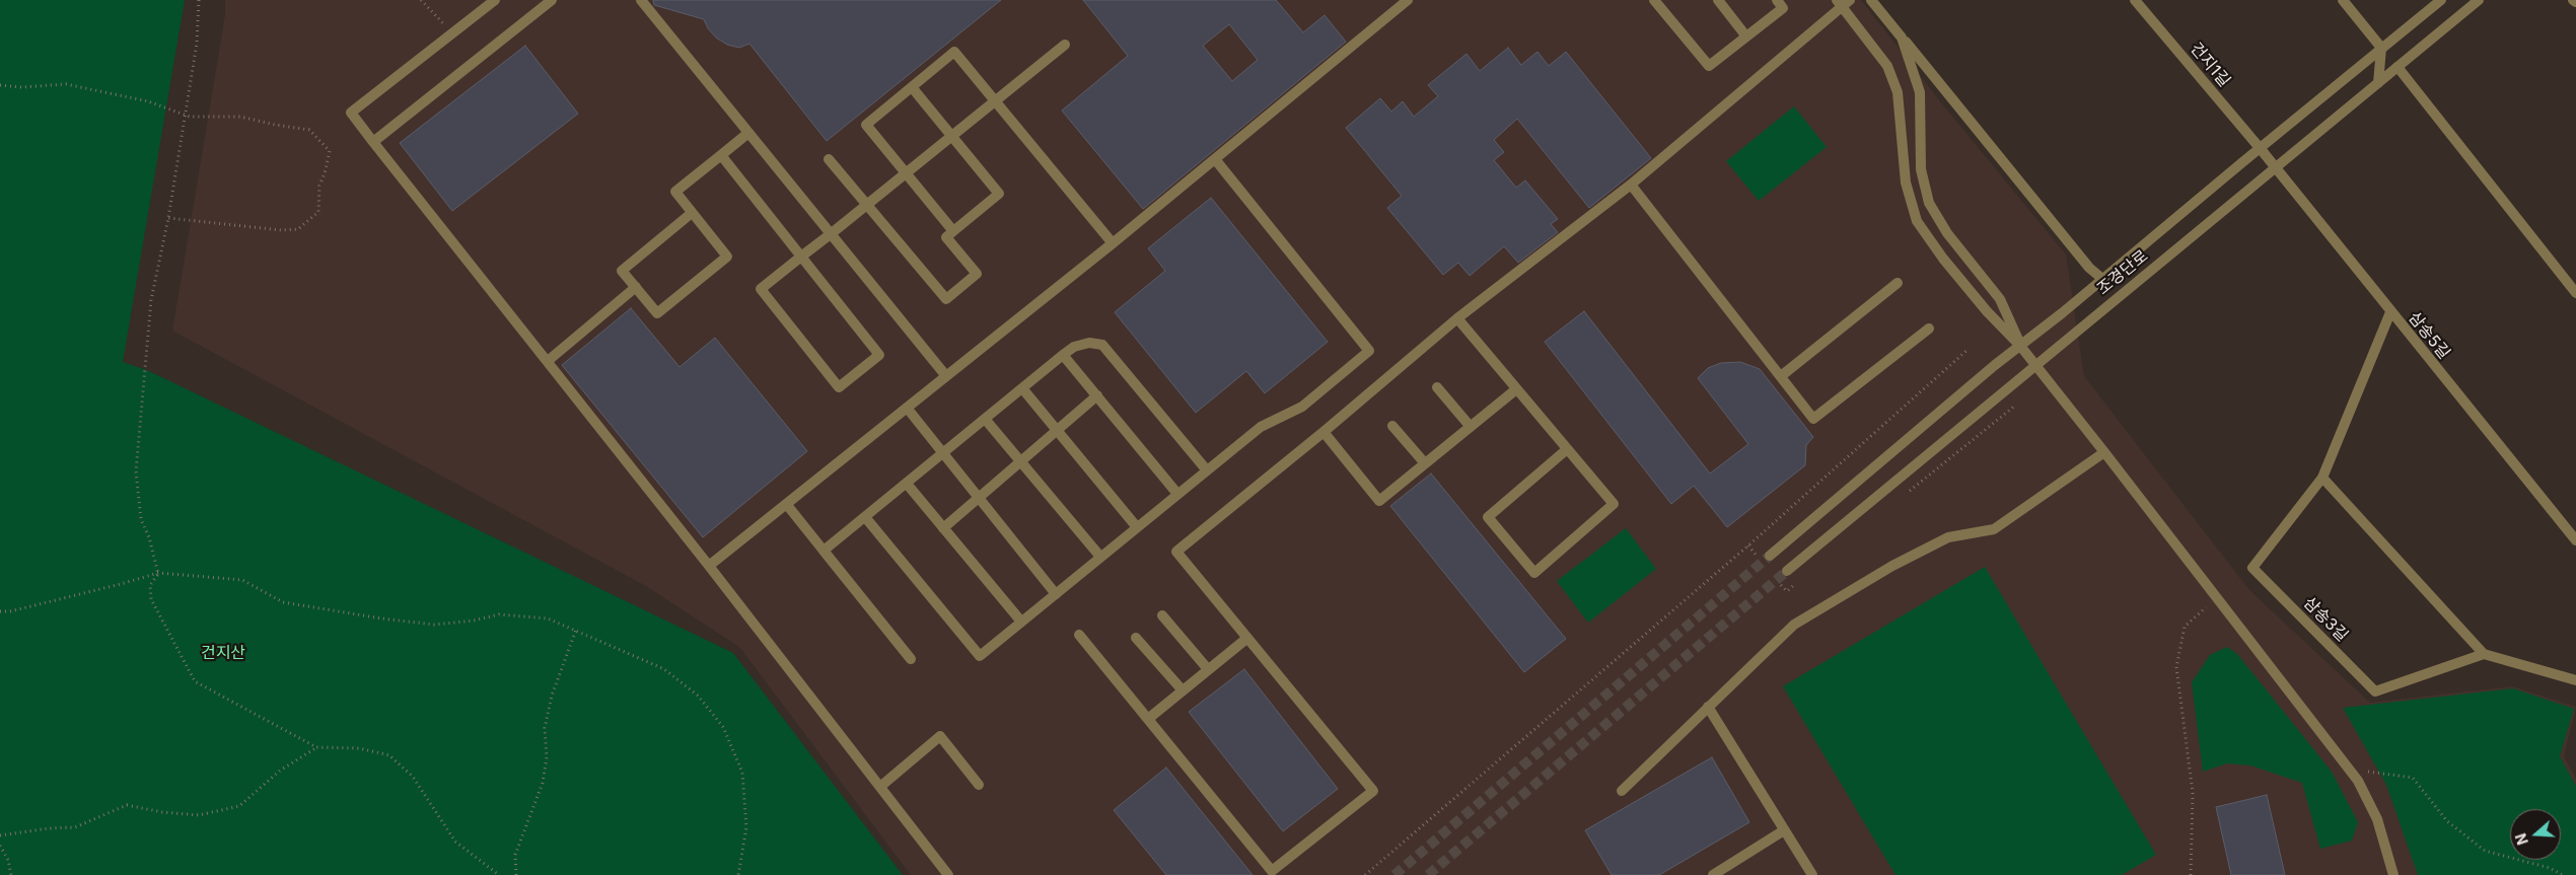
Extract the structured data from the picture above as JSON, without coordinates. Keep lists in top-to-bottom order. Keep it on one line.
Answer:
{"streets":{"street":["건지1길","조경단로","삼송5길","삼송3길"]},"crossings":[["건지1길","조경단로"],["건지1길","삼송5길"],["조경단로","삼송5길"],["삼송5길","삼송3길"]],"parks":["건지산"],"north":"left"}
